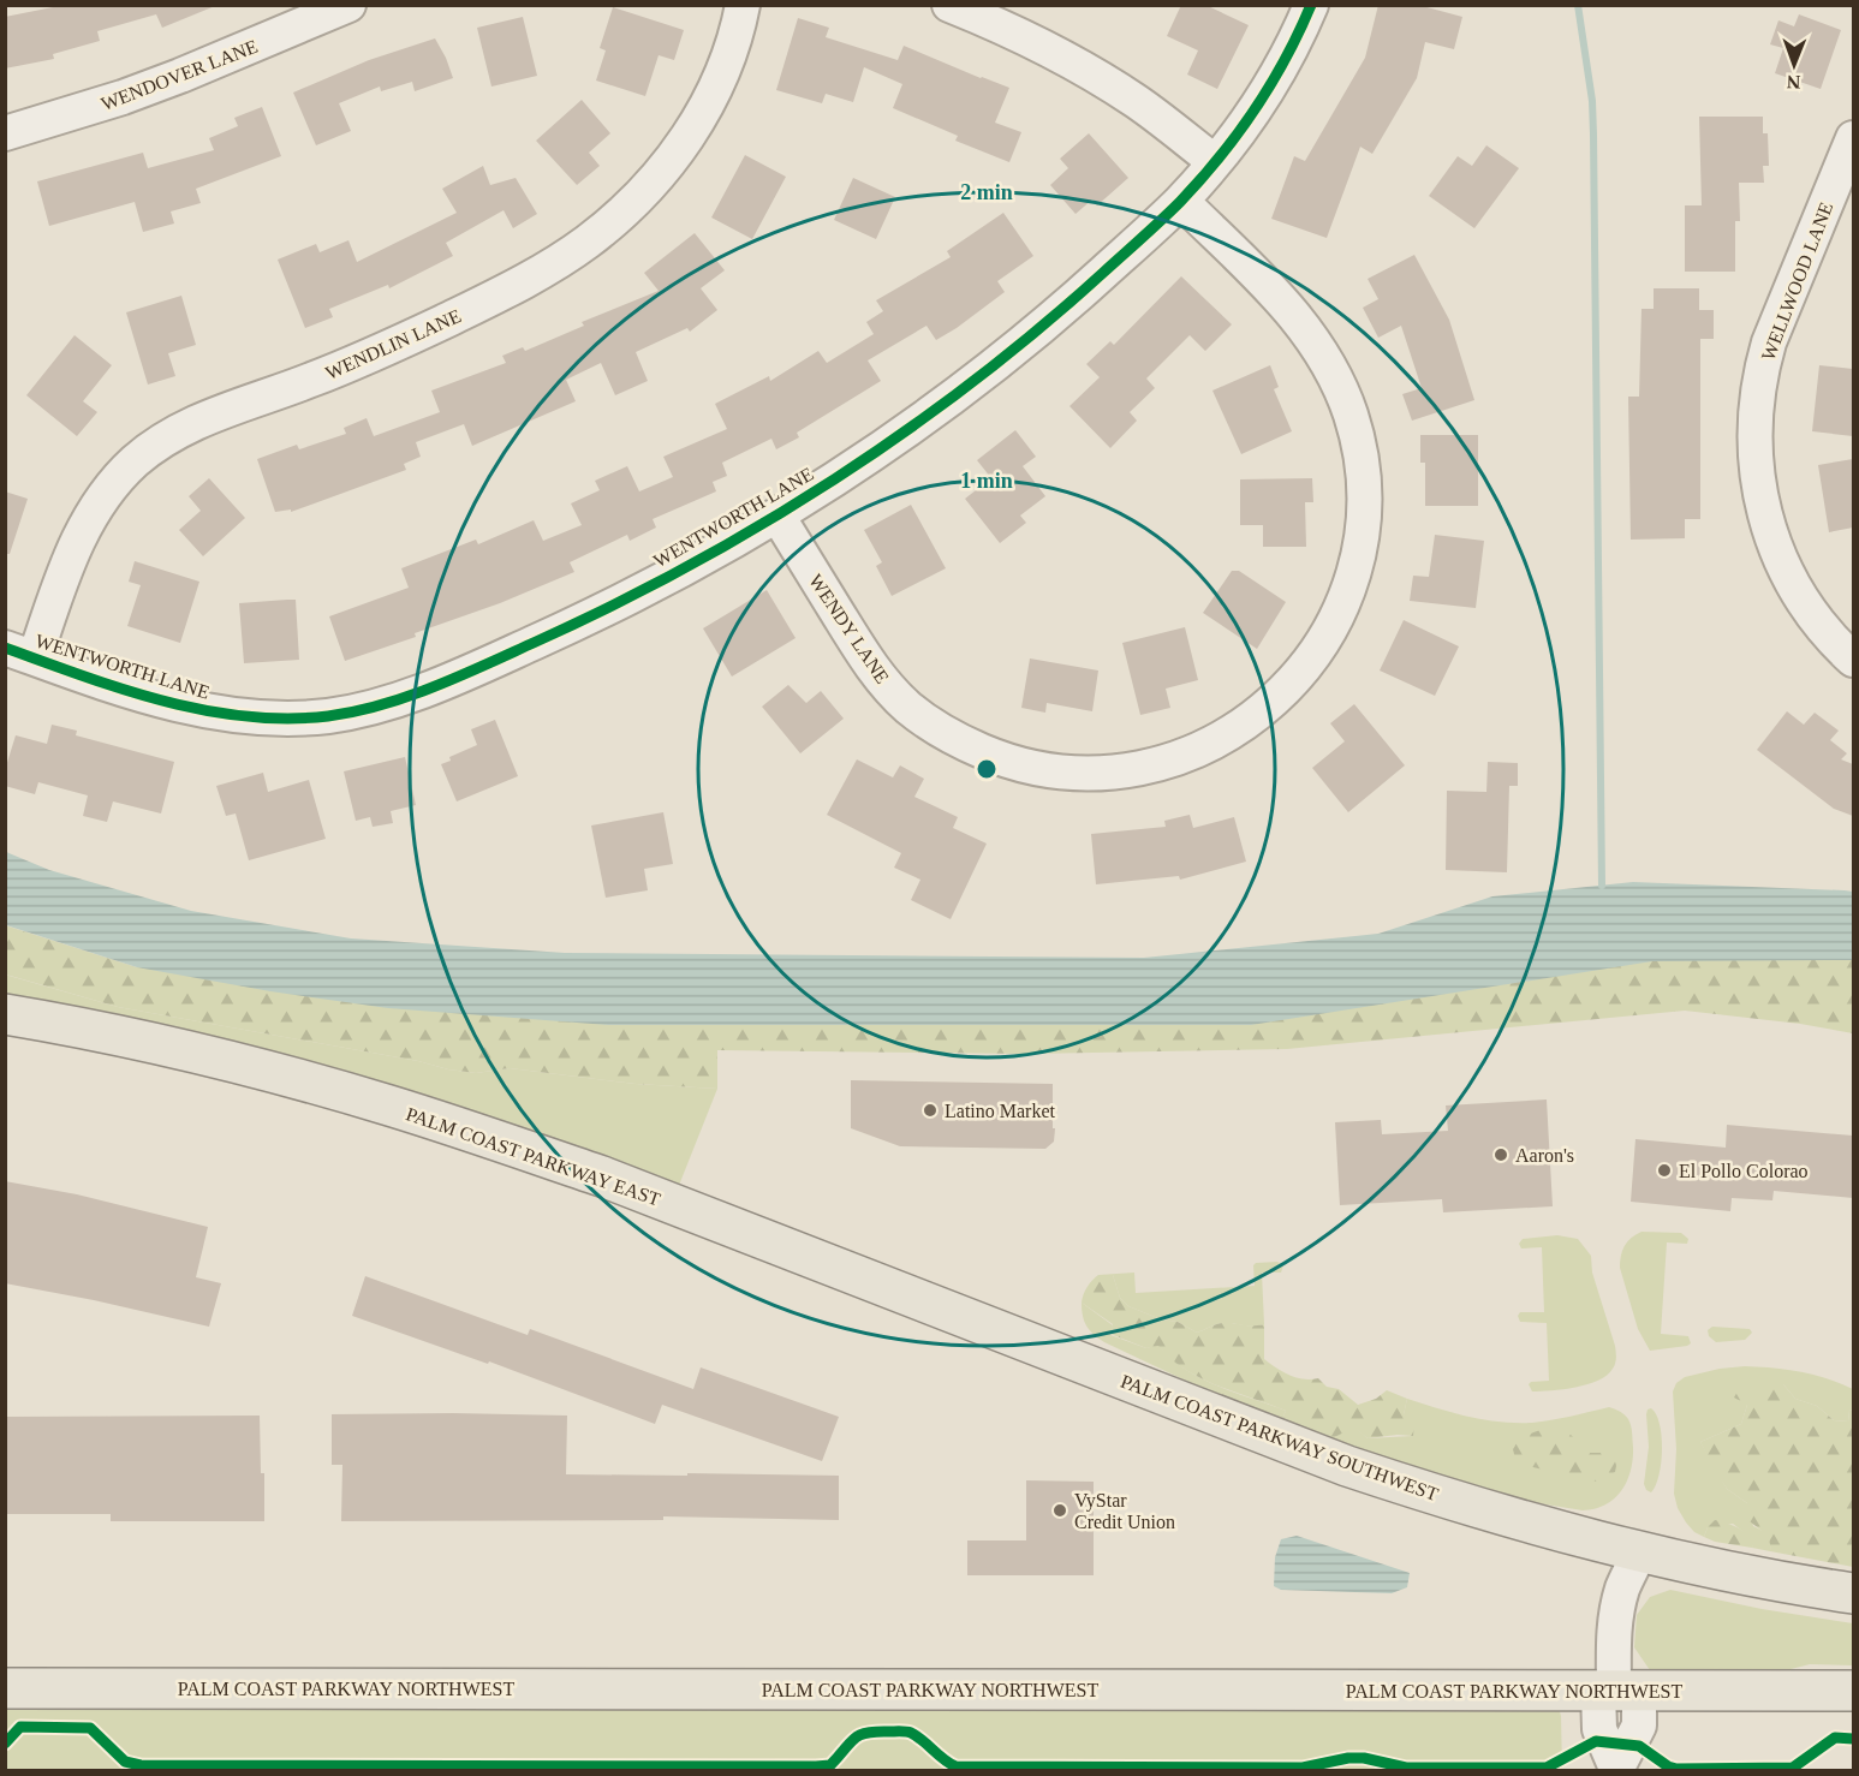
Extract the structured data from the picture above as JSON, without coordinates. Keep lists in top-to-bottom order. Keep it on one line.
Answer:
{"streets":{"main road":["PALM COAST PARKWAY EAST","PALM COAST PARKWAY SOUTHWEST","PALM COAST PARKWAY NORTHWEST"],"street":["WENDOVER LANE","WELLWOOD LANE","WENDLIN LANE","WENTWORTH LANE","WENDY LANE"]},"crossings":[["WENDLIN LANE","WENTWORTH LANE"],["WENTWORTH LANE","WENDY LANE"],["PALM COAST PARKWAY EAST","PALM COAST PARKWAY SOUTHWEST"]],"places":["Latino Market","Aaron's","El Pollo Colorao","VyStar Credit Union"],"north":"bottom","rings":["2 min","1 min"]}
